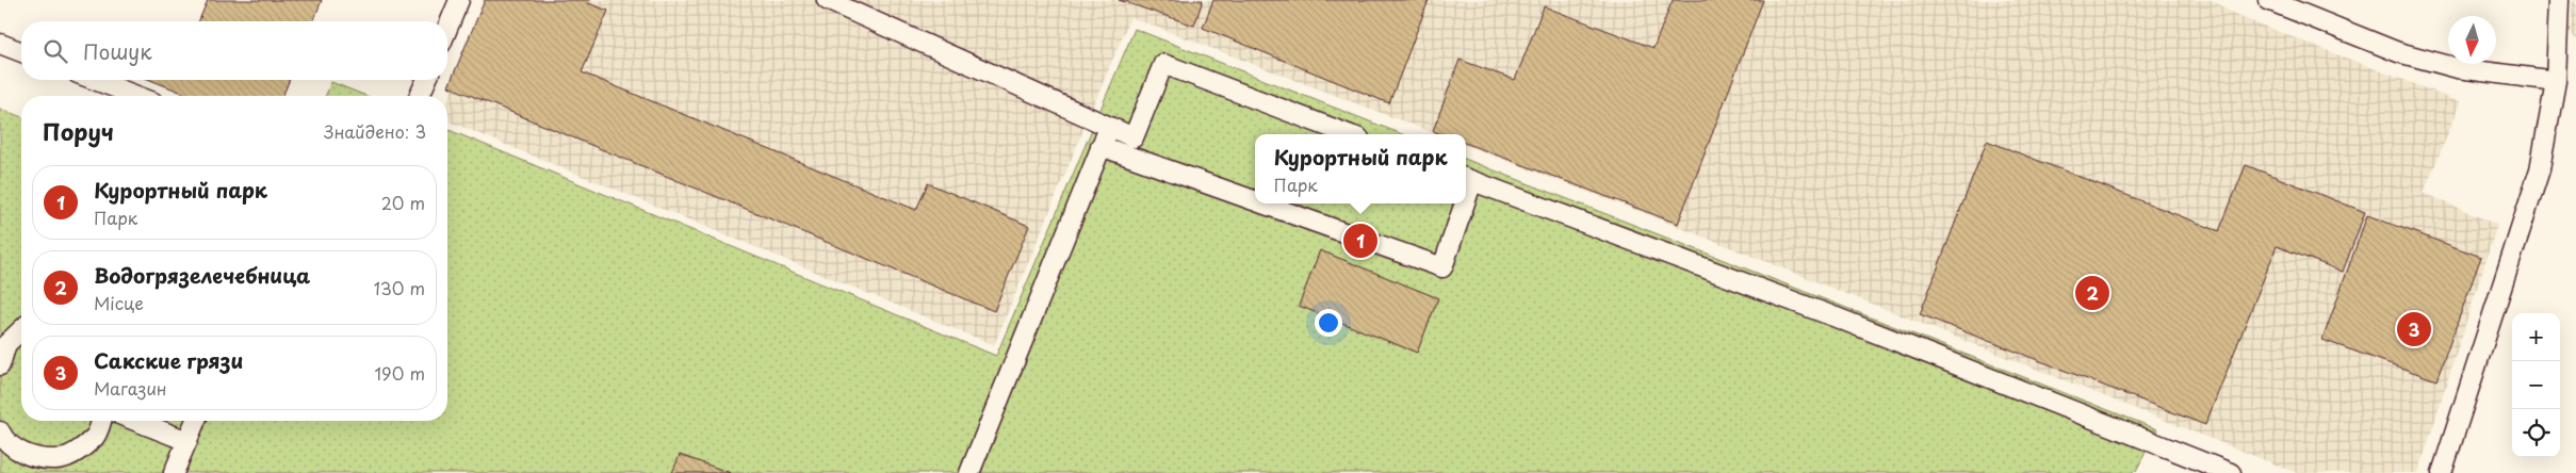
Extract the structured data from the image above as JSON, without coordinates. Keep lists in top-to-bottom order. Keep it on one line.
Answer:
{"north":"bottom","page":{"search":"Пошук","heading":["Поруч","Знайдено: 3"],"popup":["Курортный парк","Парк"],"list":[{"mark":"1","name":"Курортный парк","note":"Парк","value":"20 m"},{"mark":"2","name":"Водогрязелечебница","note":"Місце","value":"130 m"},{"mark":"3","name":"Сакские грязи","note":"Магазин","value":"190 m"}],"pins":["1","2","3"],"map_buttons":["+","−"]}}
